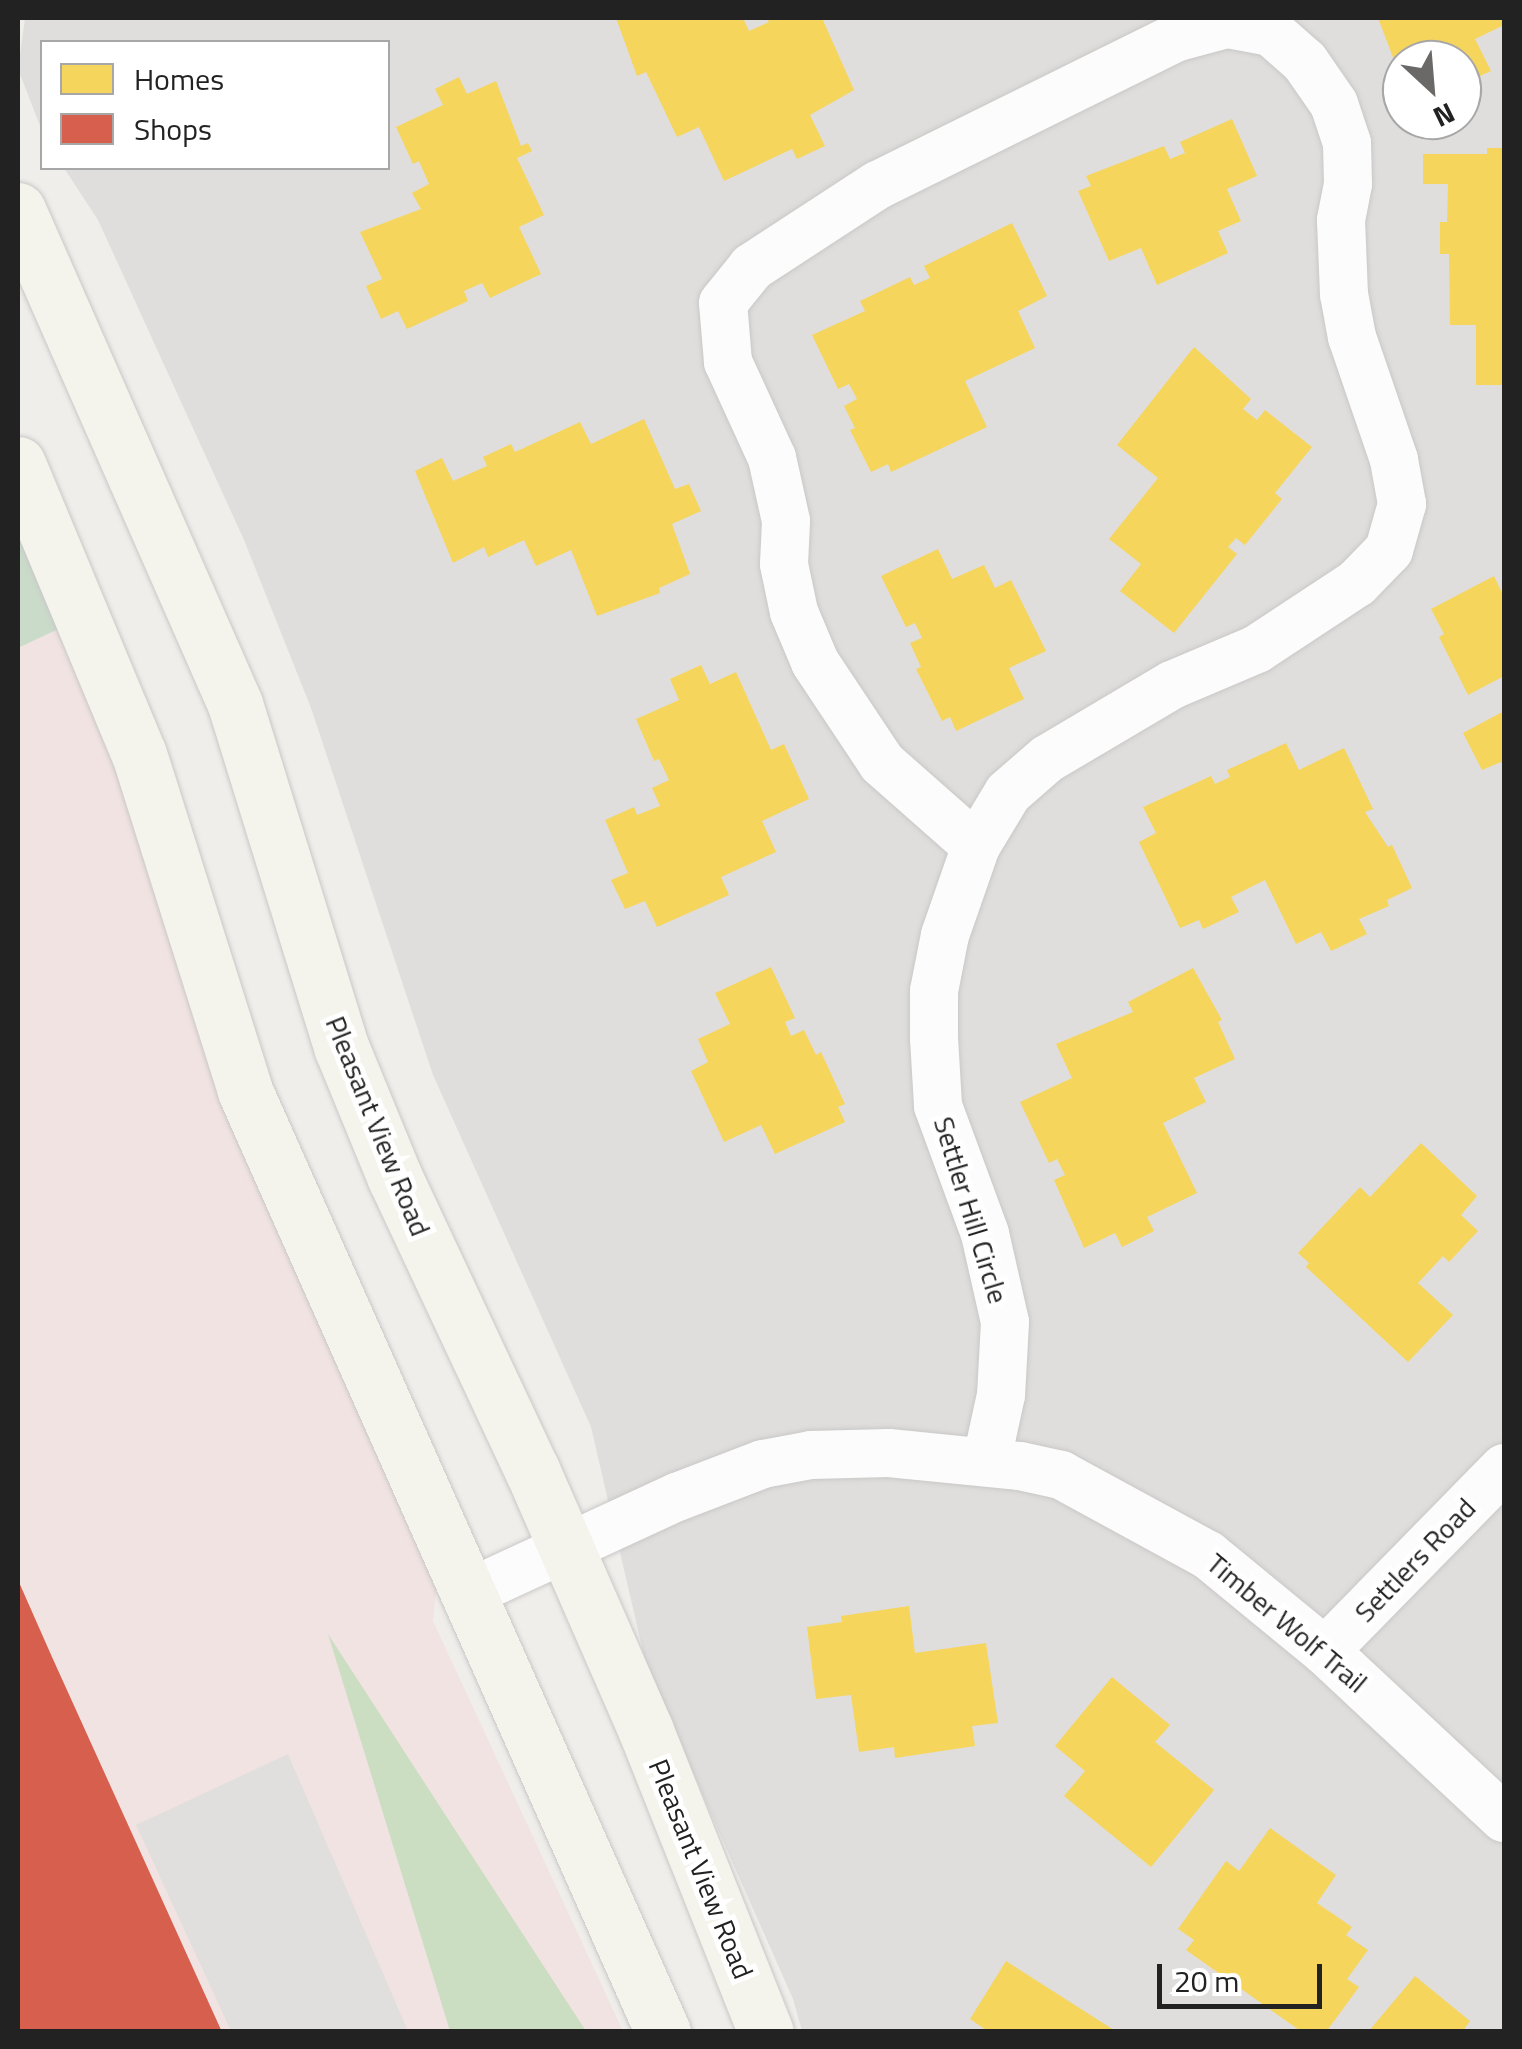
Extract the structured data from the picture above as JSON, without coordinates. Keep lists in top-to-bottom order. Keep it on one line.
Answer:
{"streets":{"main road":["Pleasant View Road"],"street":["Settler Hill Circle","Settlers Road","Timber Wolf Trail"]},"crossings":[["Pleasant View Road","Timber Wolf Trail"],["Settler Hill Circle","Timber Wolf Trail"],["Settlers Road","Timber Wolf Trail"]],"legend":["Homes","Shops"],"scale_bar":"20 m","north":"bottom right"}
